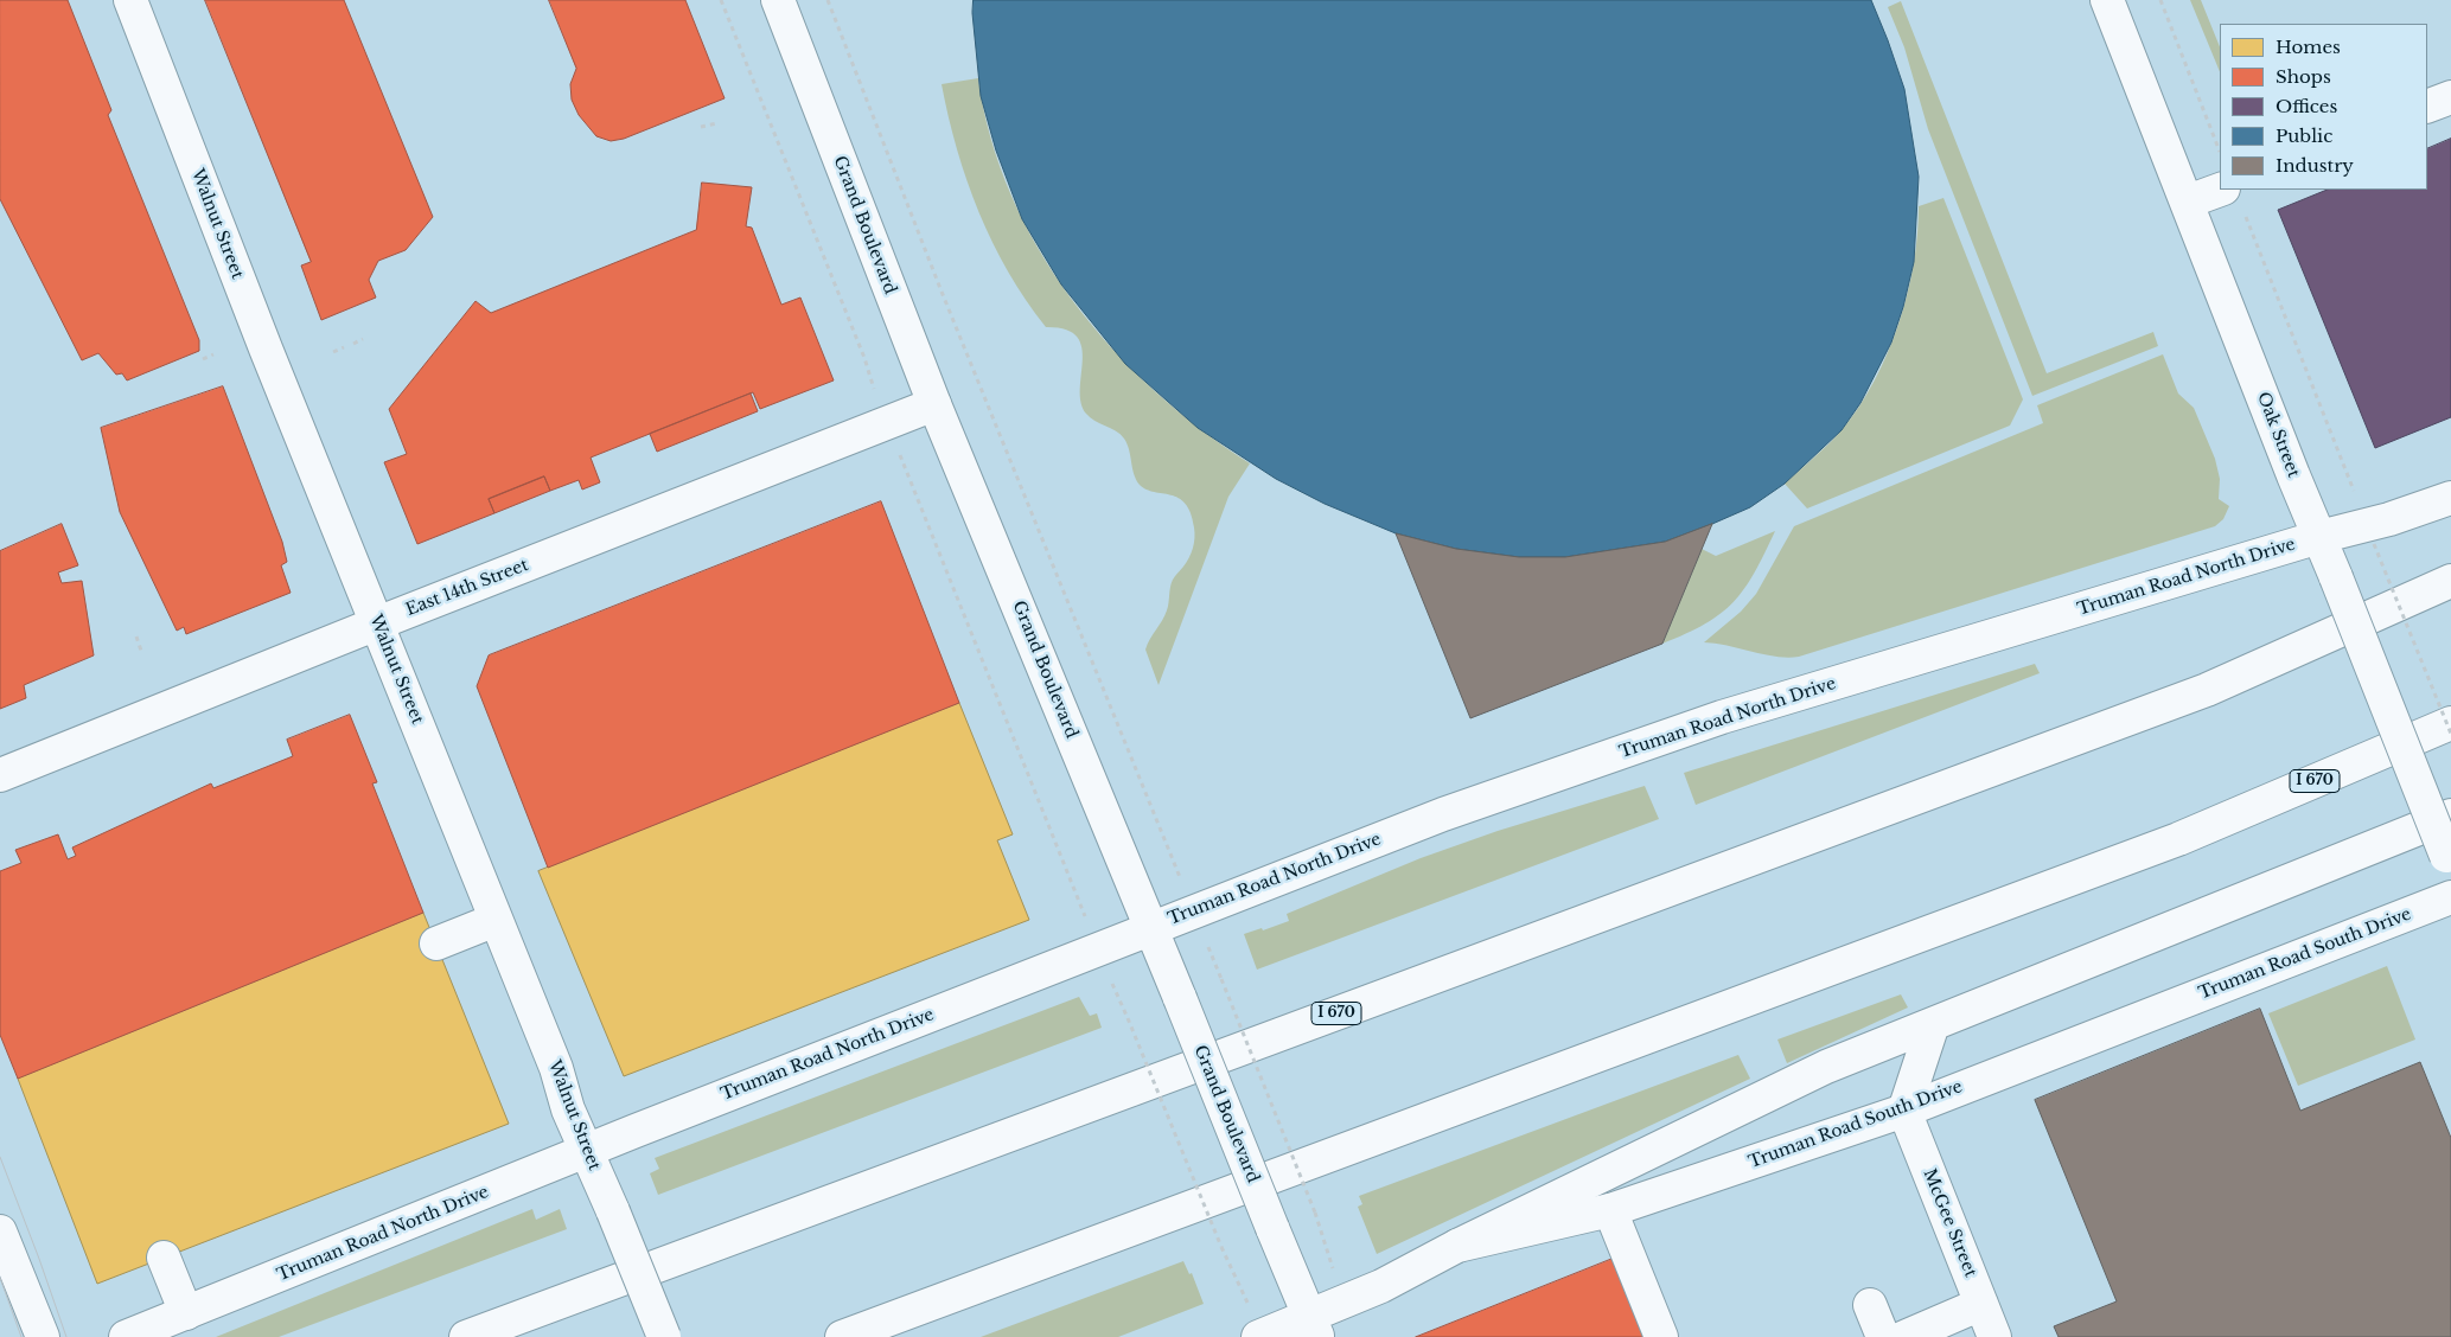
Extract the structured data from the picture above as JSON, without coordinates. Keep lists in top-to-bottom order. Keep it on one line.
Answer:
{"streets":{"main road":["Walnut Street","Grand Boulevard","Oak Street","Truman Road North Drive","East 14th Street","I 670","Truman Road South Drive","McGee Street"]},"crossings":[["Walnut Street","Truman Road North Drive"],["Walnut Street","East 14th Street"],["Grand Boulevard","Truman Road North Drive"],["Grand Boulevard","East 14th Street"],["Grand Boulevard","Truman Road South Drive"],["Oak Street","Truman Road North Drive"],["Truman Road South Drive","McGee Street"]],"legend":["Homes","Shops","Offices","Public","Industry"]}
